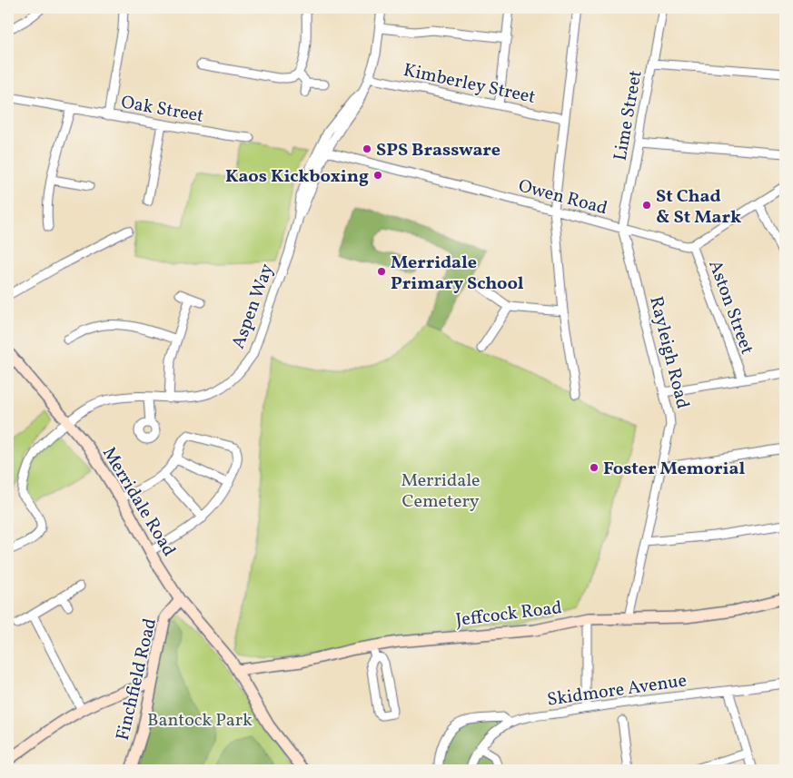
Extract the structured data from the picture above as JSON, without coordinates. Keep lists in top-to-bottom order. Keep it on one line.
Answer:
{"streets":{"street":["Kimberley Street","Oak Street","Lime Street","Owen Road","Aspen Way","Aston Street","Rayleigh Road","Merridale Road","Jeffcock Road","Finchfield Road","Skidmore Avenue"]},"crossings":[["Kimberley Street","Aspen Way"],["Lime Street","Owen Road"],["Lime Street","Rayleigh Road"],["Owen Road","Aspen Way"],["Owen Road","Aston Street"],["Owen Road","Rayleigh Road"],["Aspen Way","Merridale Road"],["Rayleigh Road","Jeffcock Road"],["Merridale Road","Jeffcock Road"],["Merridale Road","Finchfield Road"]],"parks":["Merridale Cemetery","Bantock Park"],"places":["SPS Brassware","Kaos Kickboxing","St Chad & St Mark","Merridale Primary School","Foster Memorial"]}
